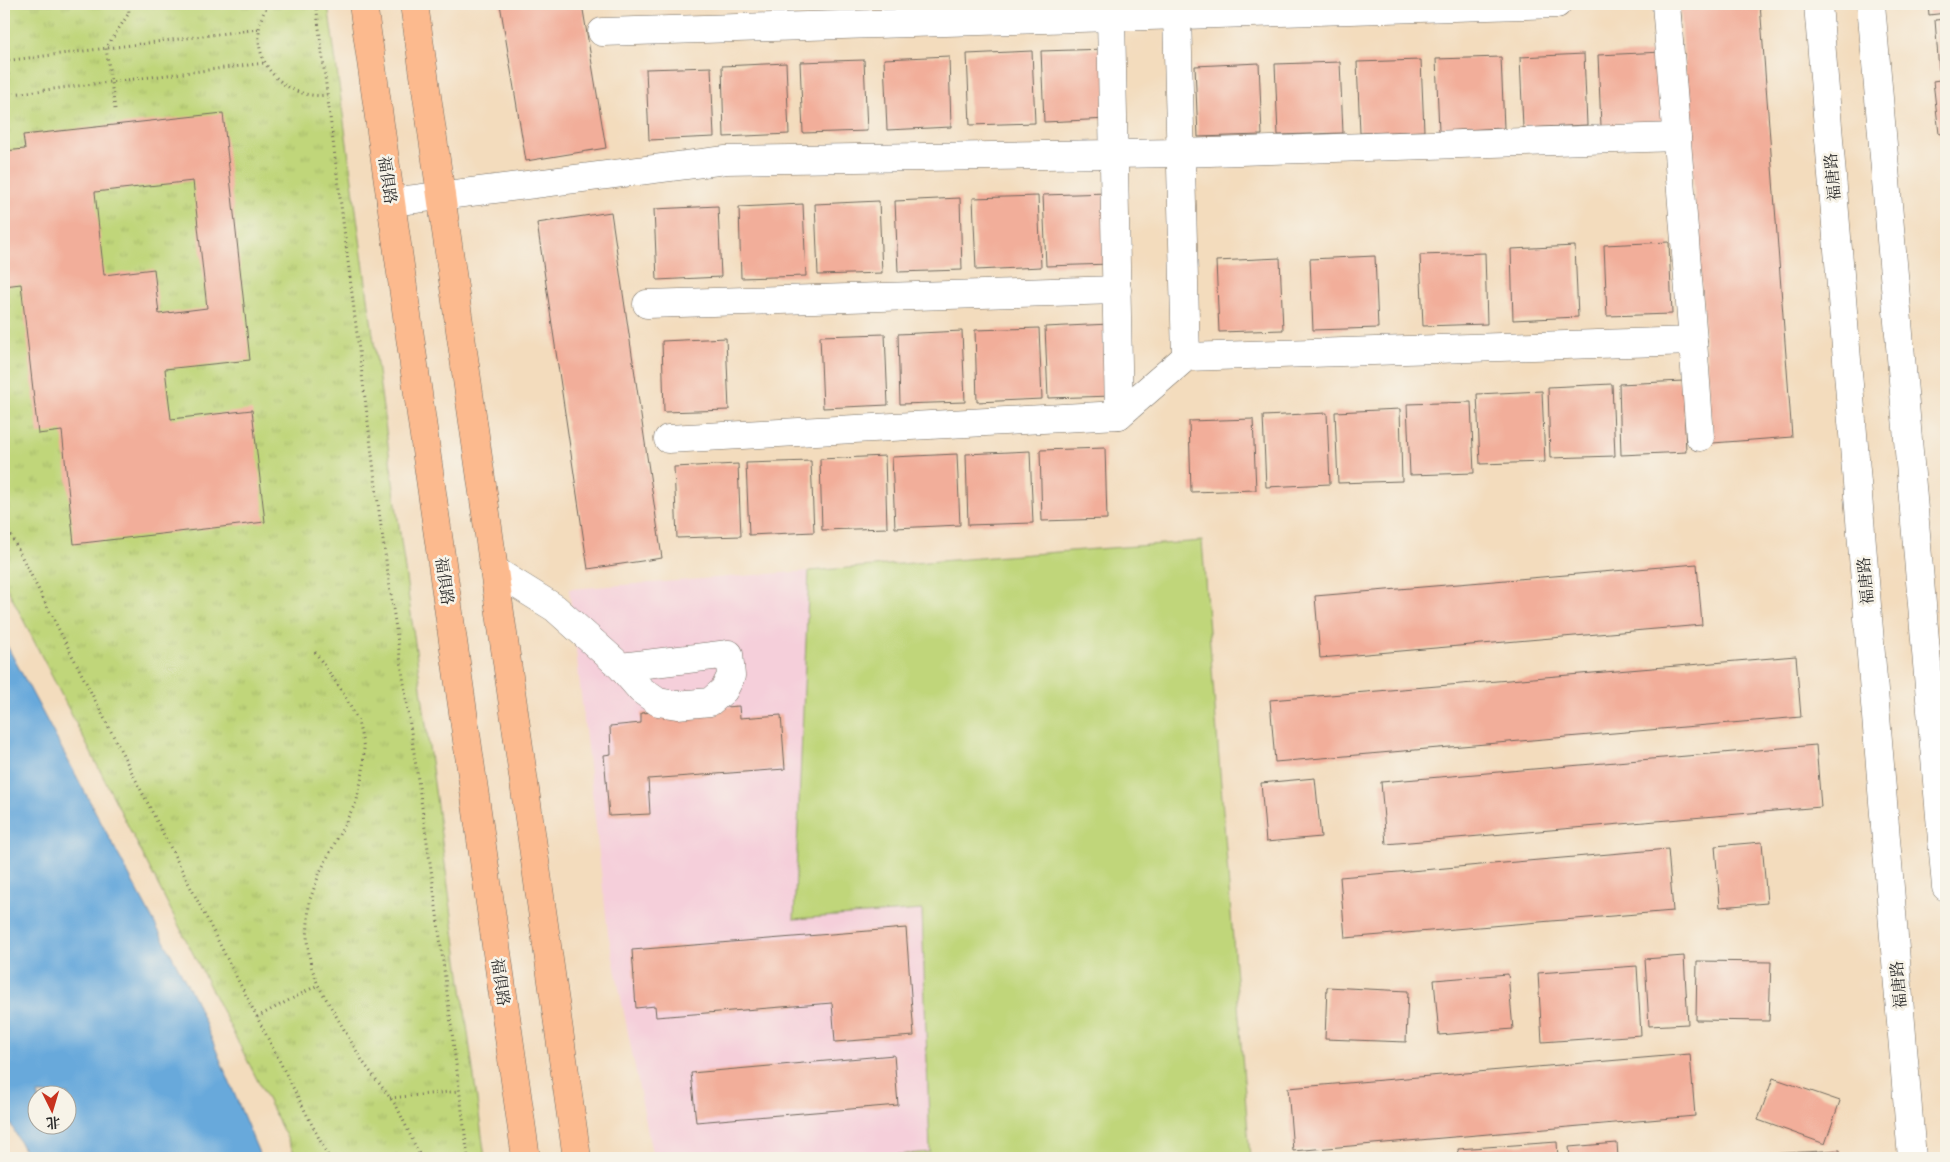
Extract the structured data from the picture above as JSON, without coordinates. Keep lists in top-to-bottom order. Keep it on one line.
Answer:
{"streets":{"main road":["福俱路"],"street":["福唐路"]},"north":"bottom"}
